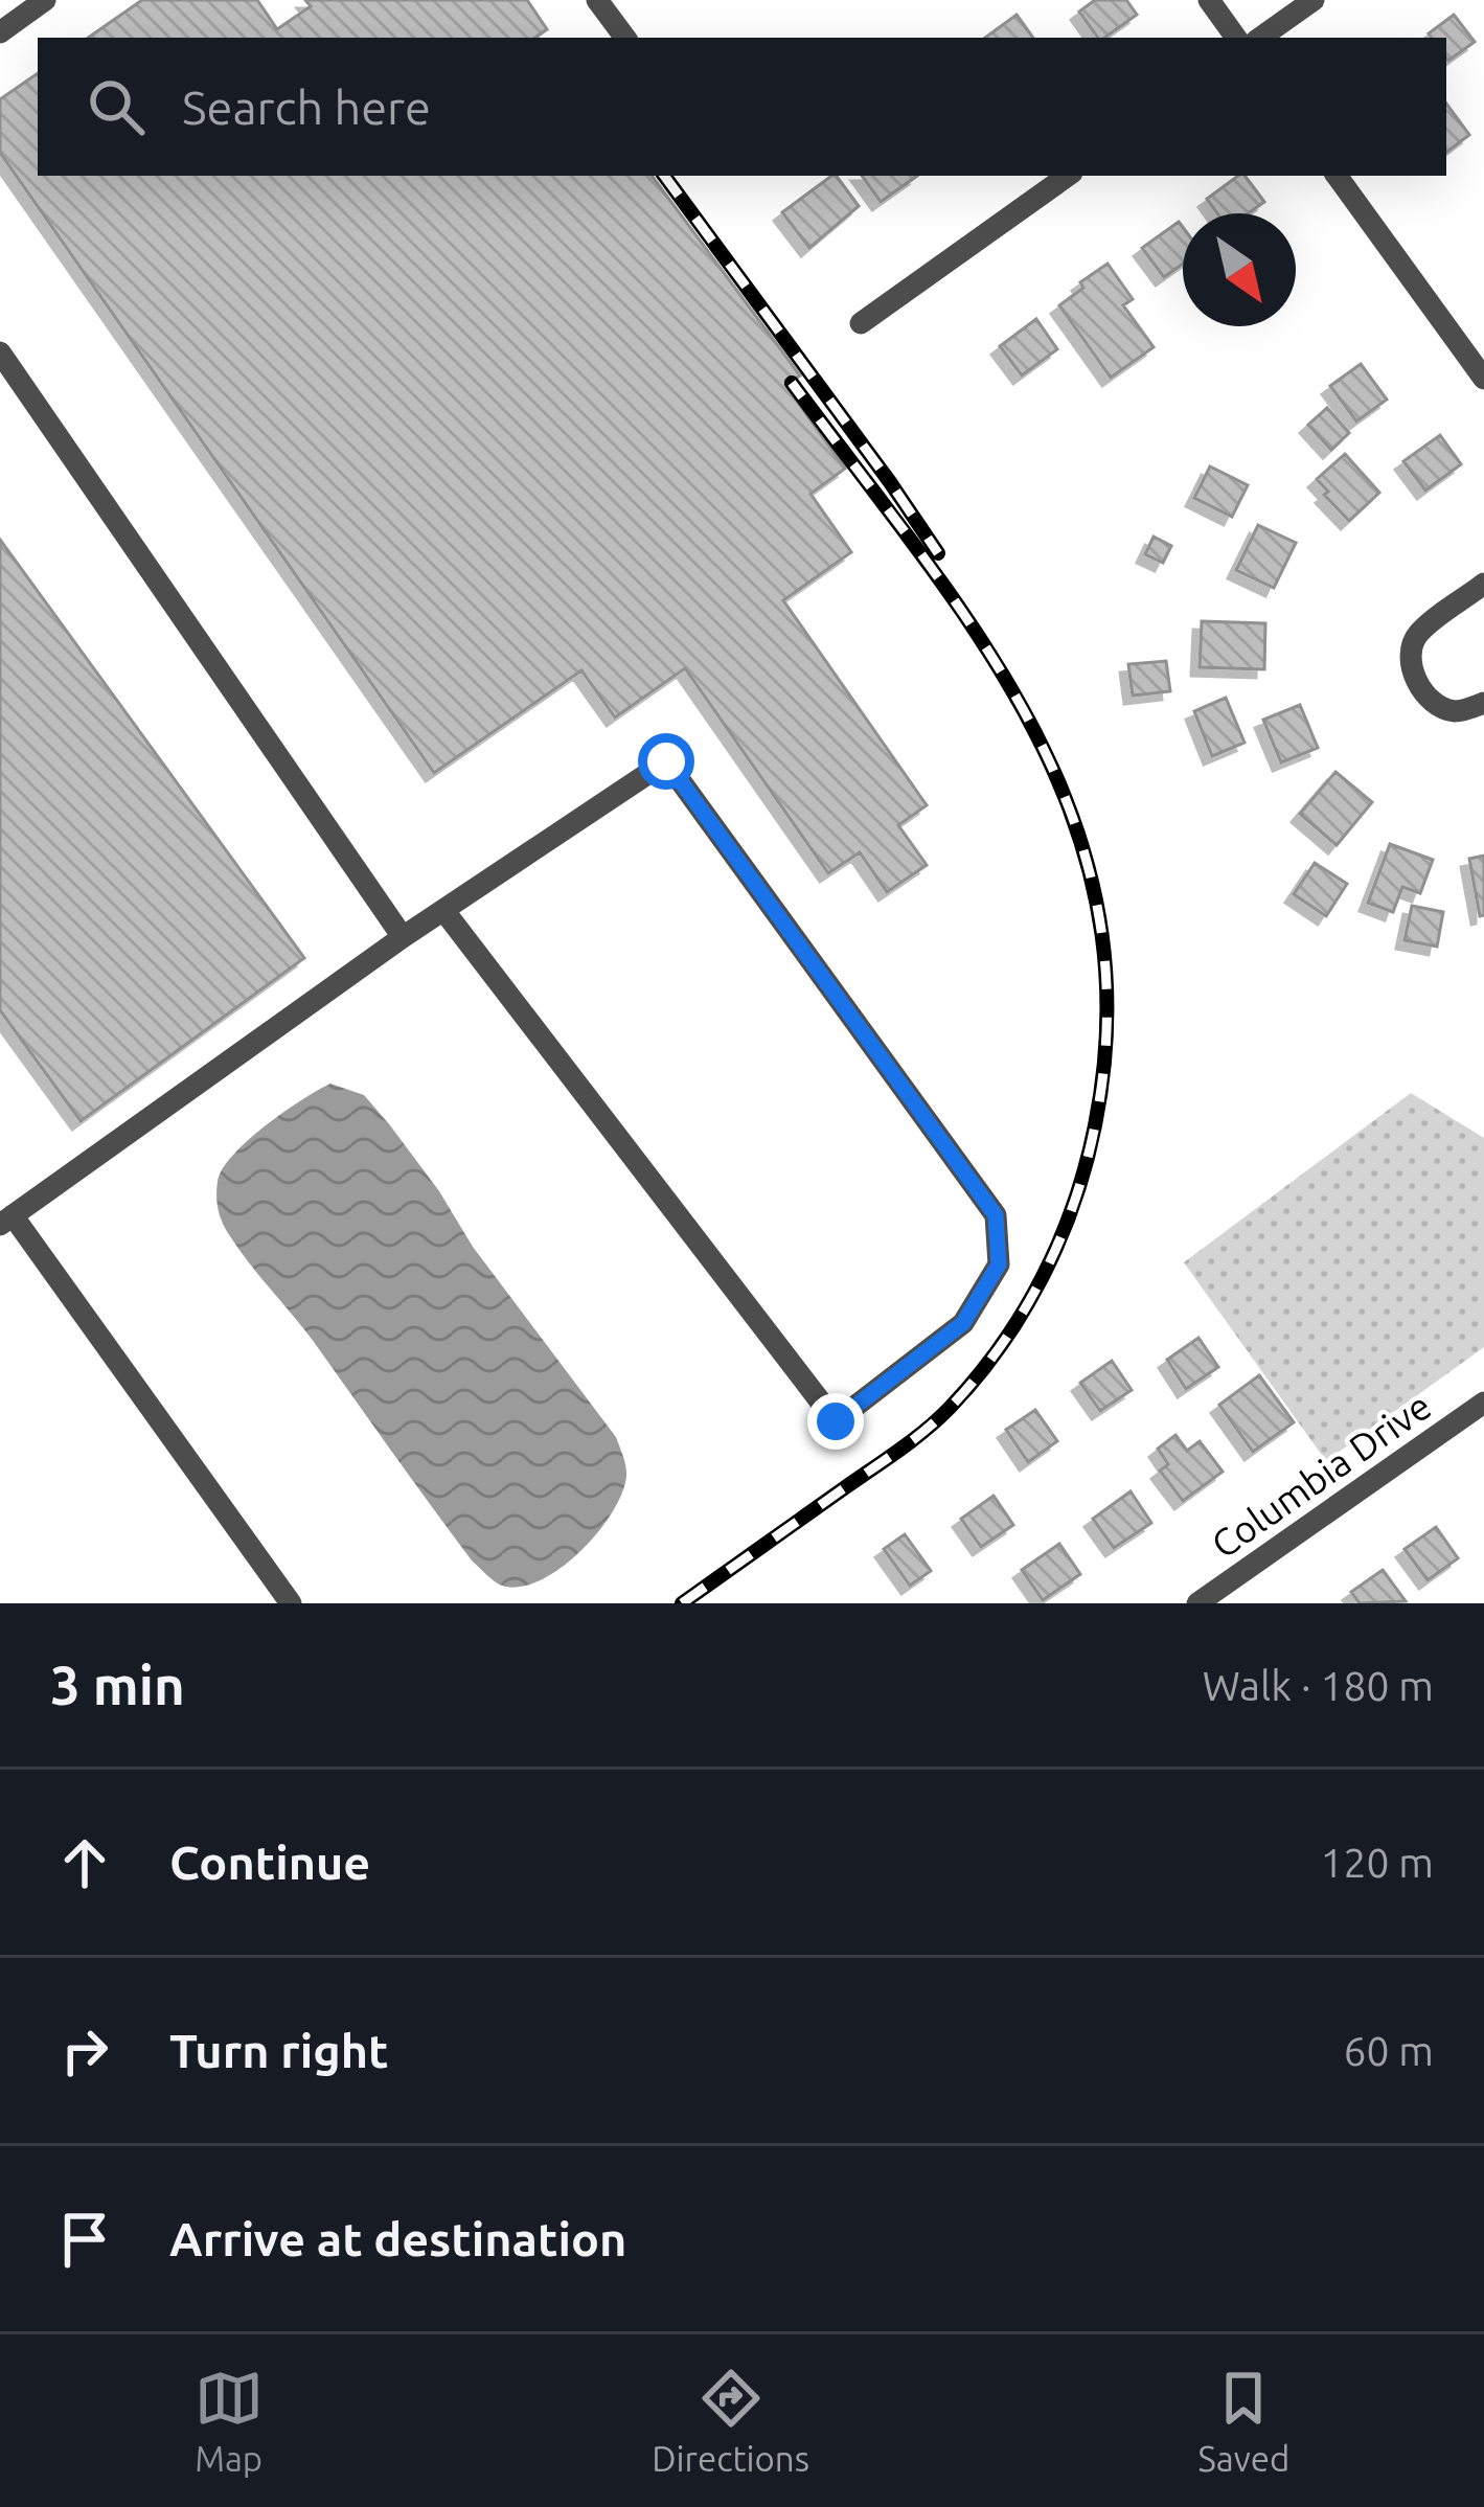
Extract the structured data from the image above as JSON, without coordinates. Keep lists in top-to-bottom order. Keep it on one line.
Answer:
{"streets":{"street":["Columbia Drive"]},"north":"bottom right","page":{"search":"Search here","heading":["3 min","Walk · 180 m"],"list":[["Continue","120 m"],["Turn right","60 m"],"Arrive at destination"],"nav":["Map","Directions","Saved"]}}
